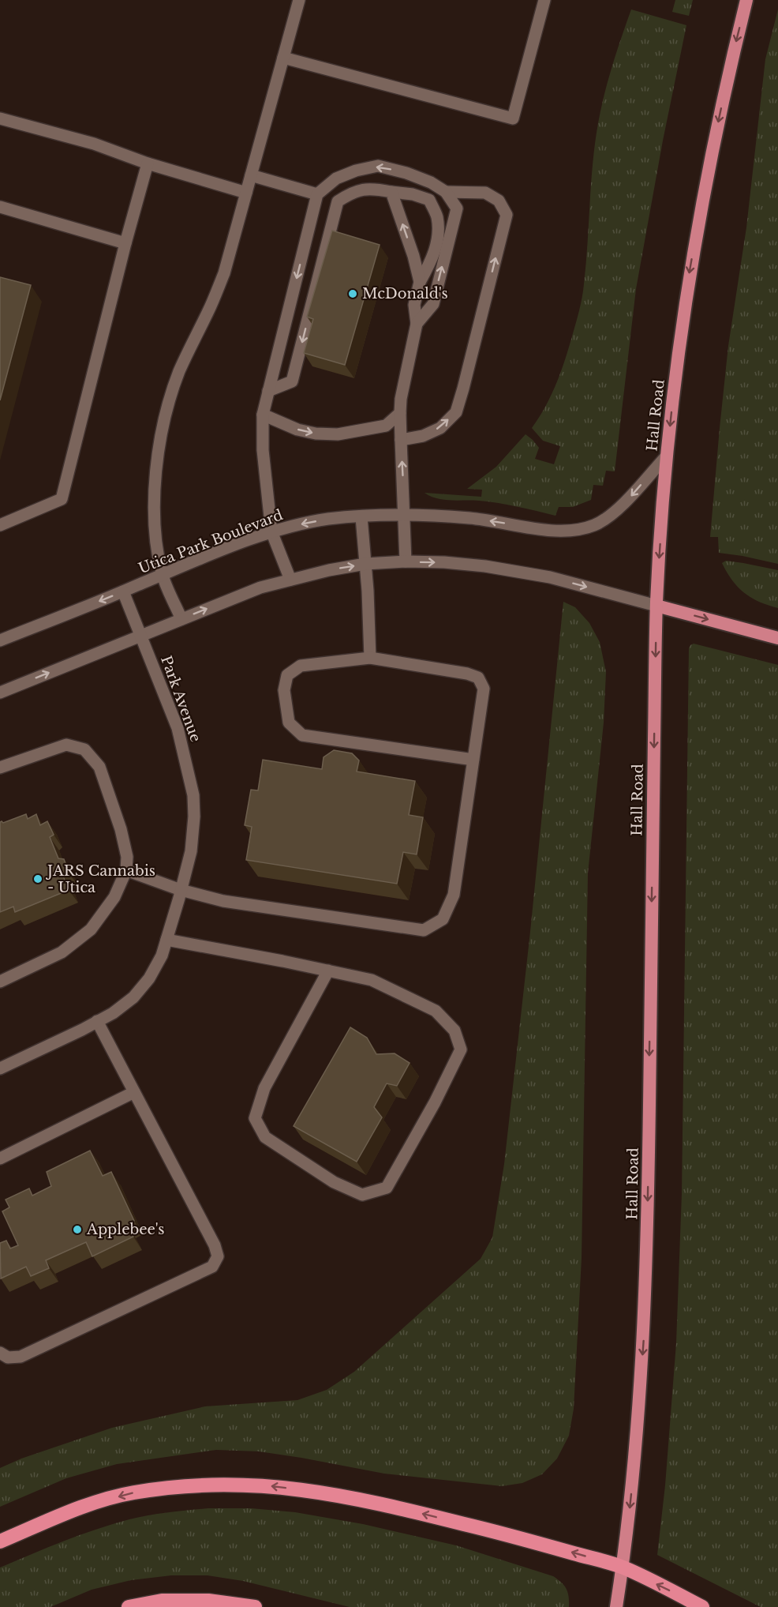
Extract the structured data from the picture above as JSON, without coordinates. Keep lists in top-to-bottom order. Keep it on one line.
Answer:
{"streets":{"highway":["Hall Road"],"street":["Utica Park Boulevard","Park Avenue"]},"crossings":[["Hall Road","Utica Park Boulevard"],["Utica Park Boulevard","Park Avenue"]],"one_way":["Hall Road"],"places":["McDonald's","JARS Cannabis - Utica","Applebee's"]}
